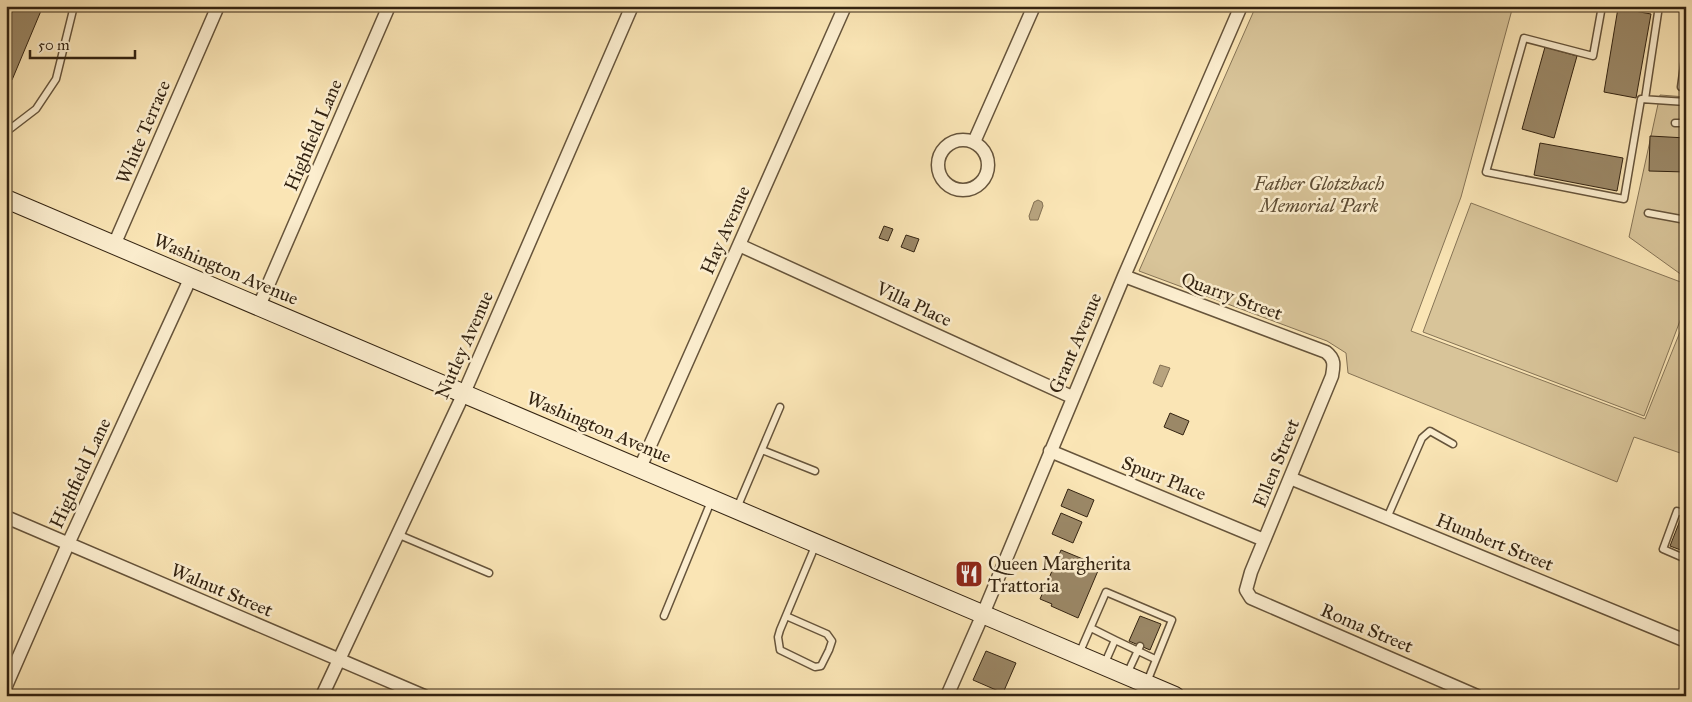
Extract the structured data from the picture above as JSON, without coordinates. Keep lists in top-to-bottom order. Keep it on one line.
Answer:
{"streets":{"main road":["Washington Avenue"],"street":["White Terrace","Highfield Lane","Hay Avenue","Quarry Street","Villa Place","Grant Avenue","Nutley Avenue","Ellen Street","Spurr Place","Humbert Street","Walnut Street","Roma Street"]},"crossings":[["White Terrace","Washington Avenue"],["Highfield Lane","Washington Avenue"],["Highfield Lane","Walnut Street"],["Hay Avenue","Washington Avenue"],["Hay Avenue","Villa Place"],["Washington Avenue","Grant Avenue"],["Washington Avenue","Nutley Avenue"],["Quarry Street","Grant Avenue"],["Quarry Street","Ellen Street"],["Villa Place","Grant Avenue"],["Grant Avenue","Spurr Place"],["Nutley Avenue","Walnut Street"],["Ellen Street","Spurr Place"],["Ellen Street","Humbert Street"],["Ellen Street","Roma Street"]],"parks":["Father Glotzbach Memorial Park"],"places":{"restaurant":["Queen Margherita Trattoria"]},"scale_bar":"50 m"}
